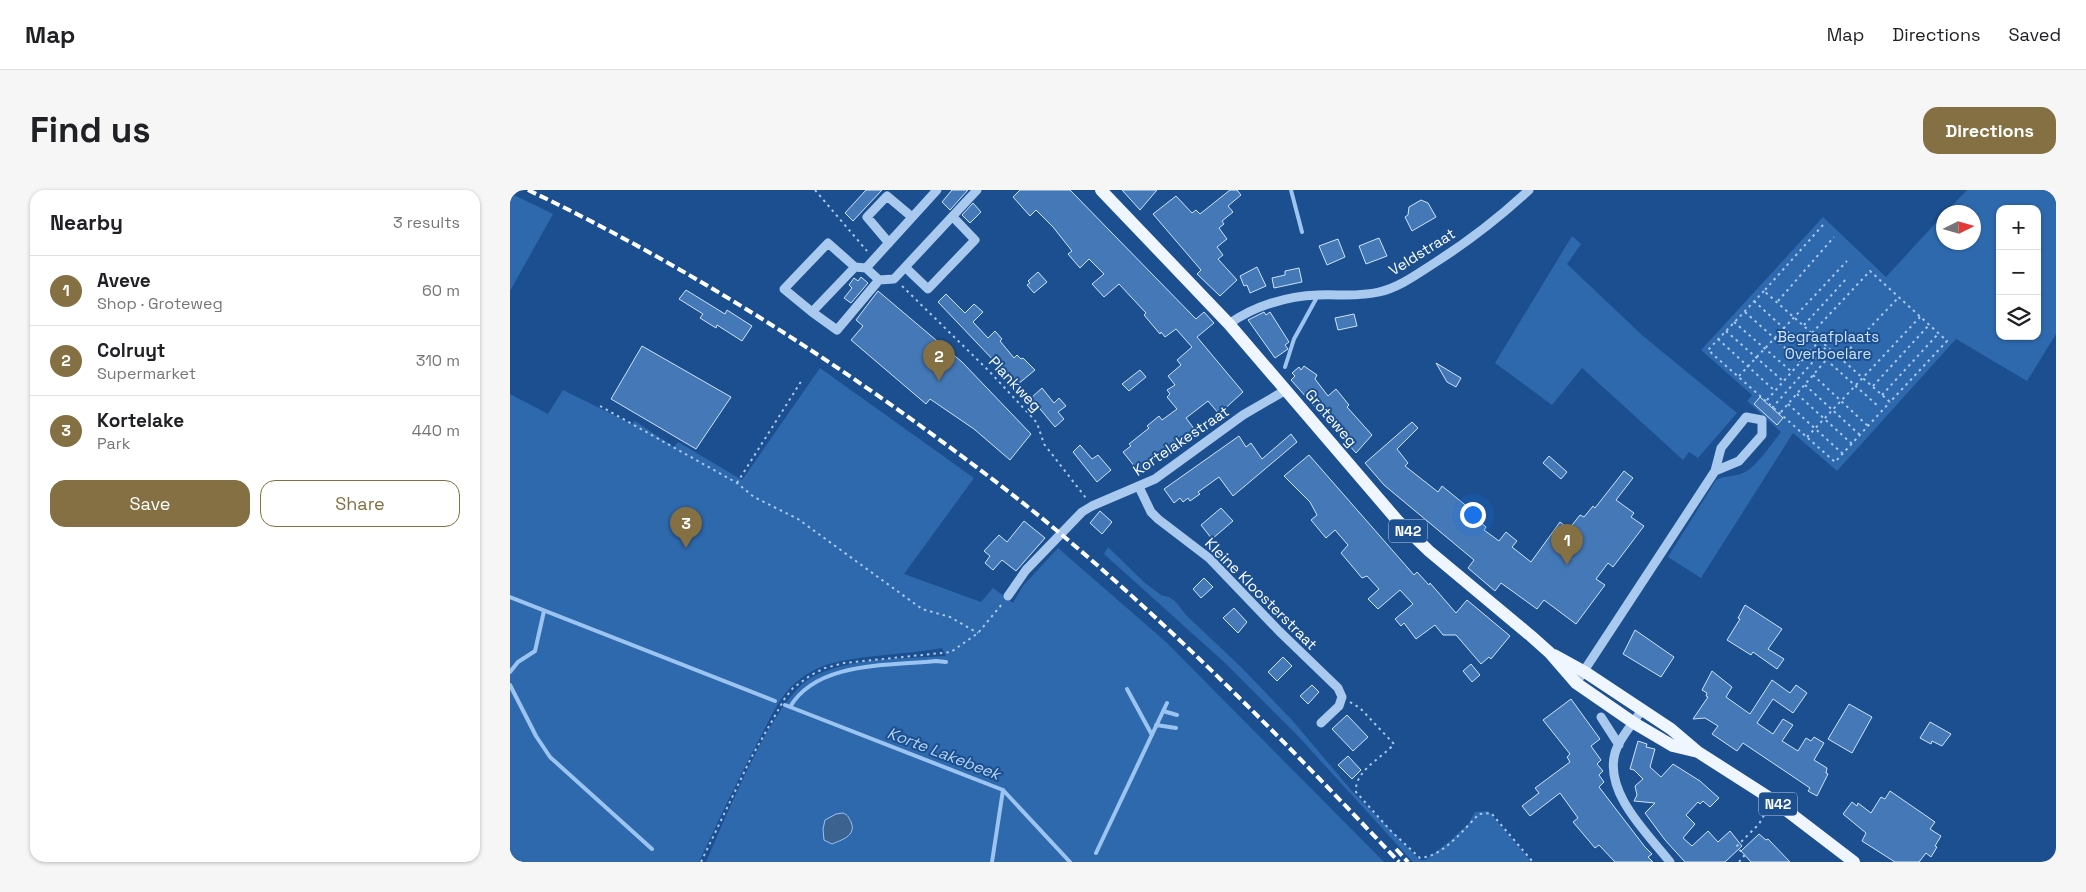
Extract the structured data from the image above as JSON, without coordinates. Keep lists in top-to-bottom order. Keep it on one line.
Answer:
{"streets":{"main road":["Groteweg","N42"],"street":["Veldstraat","Kortelakestraat","Kleine Kloosterstraat"],"path":["Plankweg"]},"crossings":[["Veldstraat","Groteweg"],["Plankweg","Kortelakestraat"],["Groteweg","Kortelakestraat"],["Kortelakestraat","Kleine Kloosterstraat"]],"water":["Korte Lakebeek"],"parks":["Begraafplaats Overboelare"],"north":"right","page":{"header":"Map","nav":["Map","Directions","Saved"],"buttons":["Directions",["Save","Share"]],"title":"Find us","heading":["Nearby","3 results"],"map_buttons":["+","−"],"list":[{"mark":"1","name":"Aveve","note":"Shop · Groteweg","value":"60 m"},{"mark":"2","name":"Colruyt","note":"Supermarket","value":"310 m"},{"mark":"3","name":"Kortelake","note":"Park","value":"440 m"}],"pins":["2","3","1"]}}
